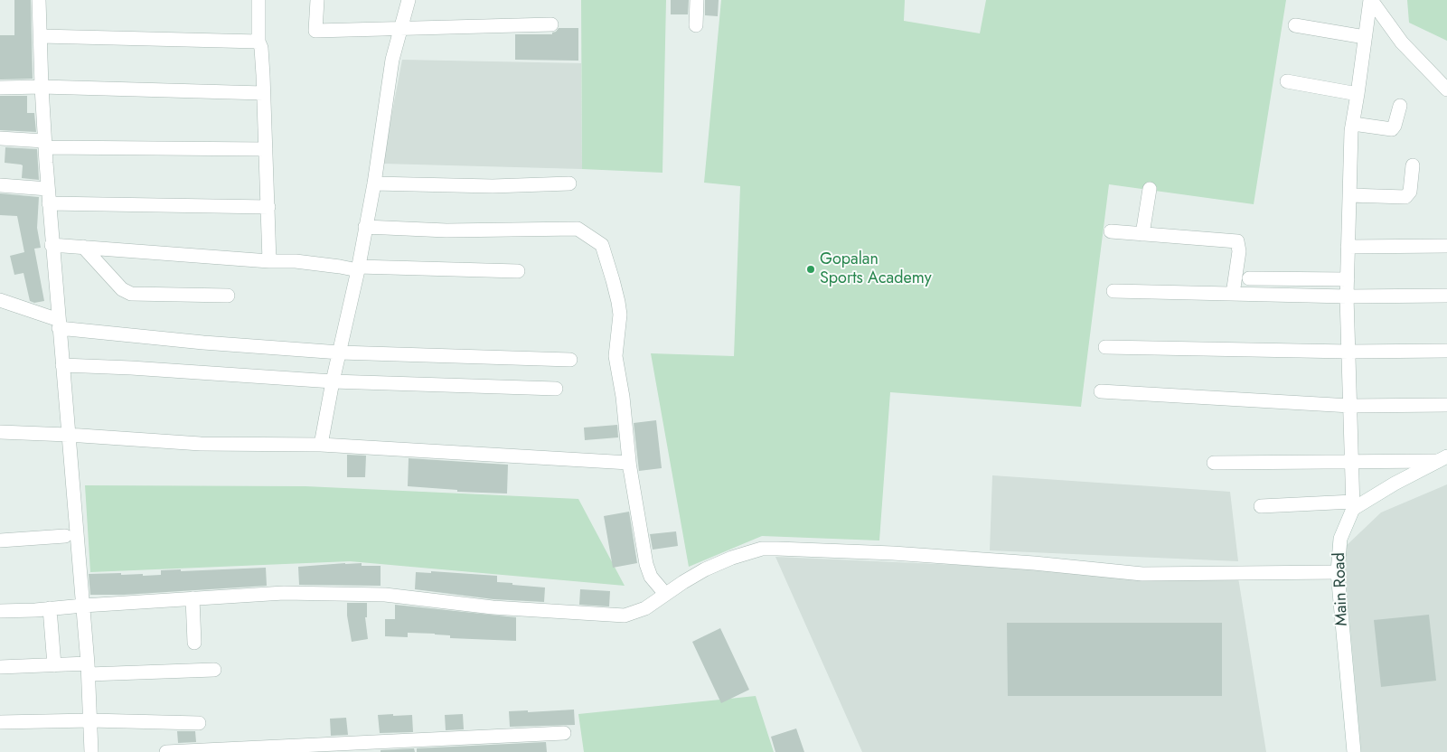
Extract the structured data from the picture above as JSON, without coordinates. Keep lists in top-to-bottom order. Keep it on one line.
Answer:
{"streets":{"street":["Main Road"]},"places":["Gopalan Sports Academy"]}
